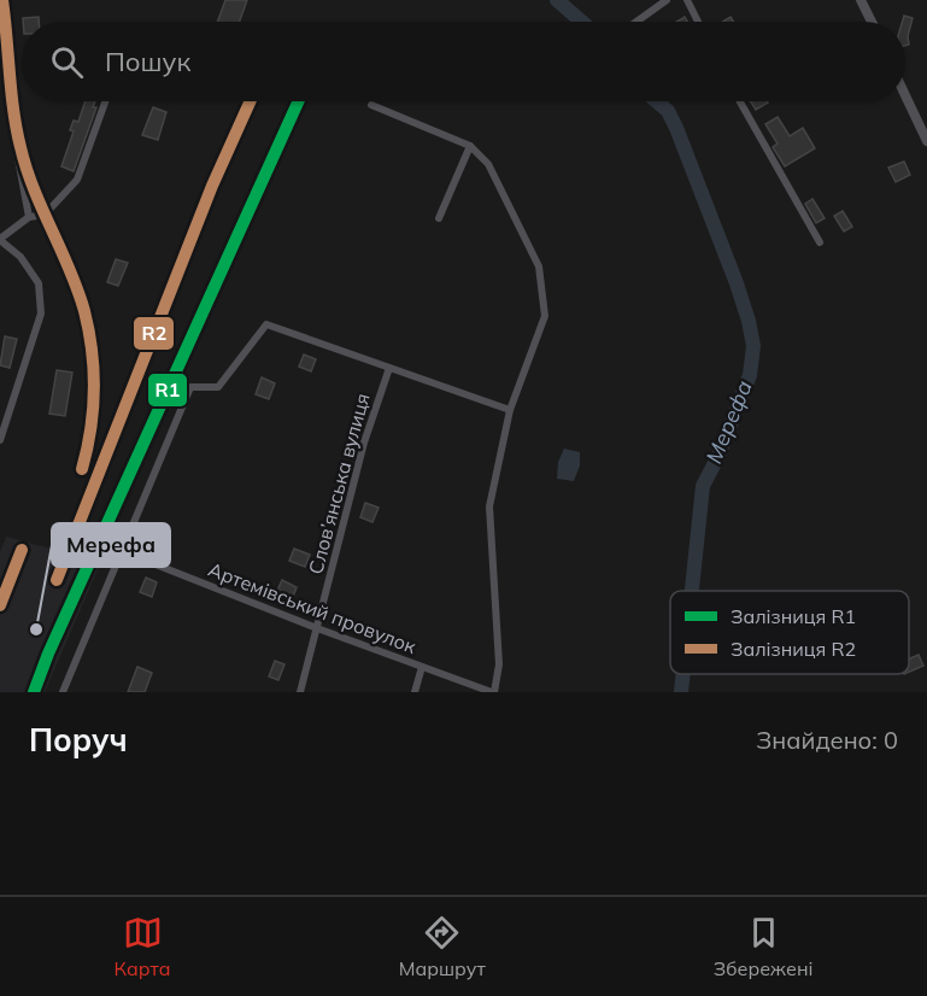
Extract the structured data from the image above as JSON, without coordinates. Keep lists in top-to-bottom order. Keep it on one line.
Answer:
{"streets":{"street":["Слов’янська вулиця","Артемівський провулок"]},"crossings":[["Слов’янська вулиця","Артемівський провулок"]],"water":["Мерефа"],"places":["Мерефа"],"lines":["rail line R2","rail line R1"],"legend":["Залізниця R1","Залізниця R2"],"page":{"search":"Пошук","heading":["Поруч","Знайдено: 0"],"nav":["Карта","Маршрут","Збережені"]}}
